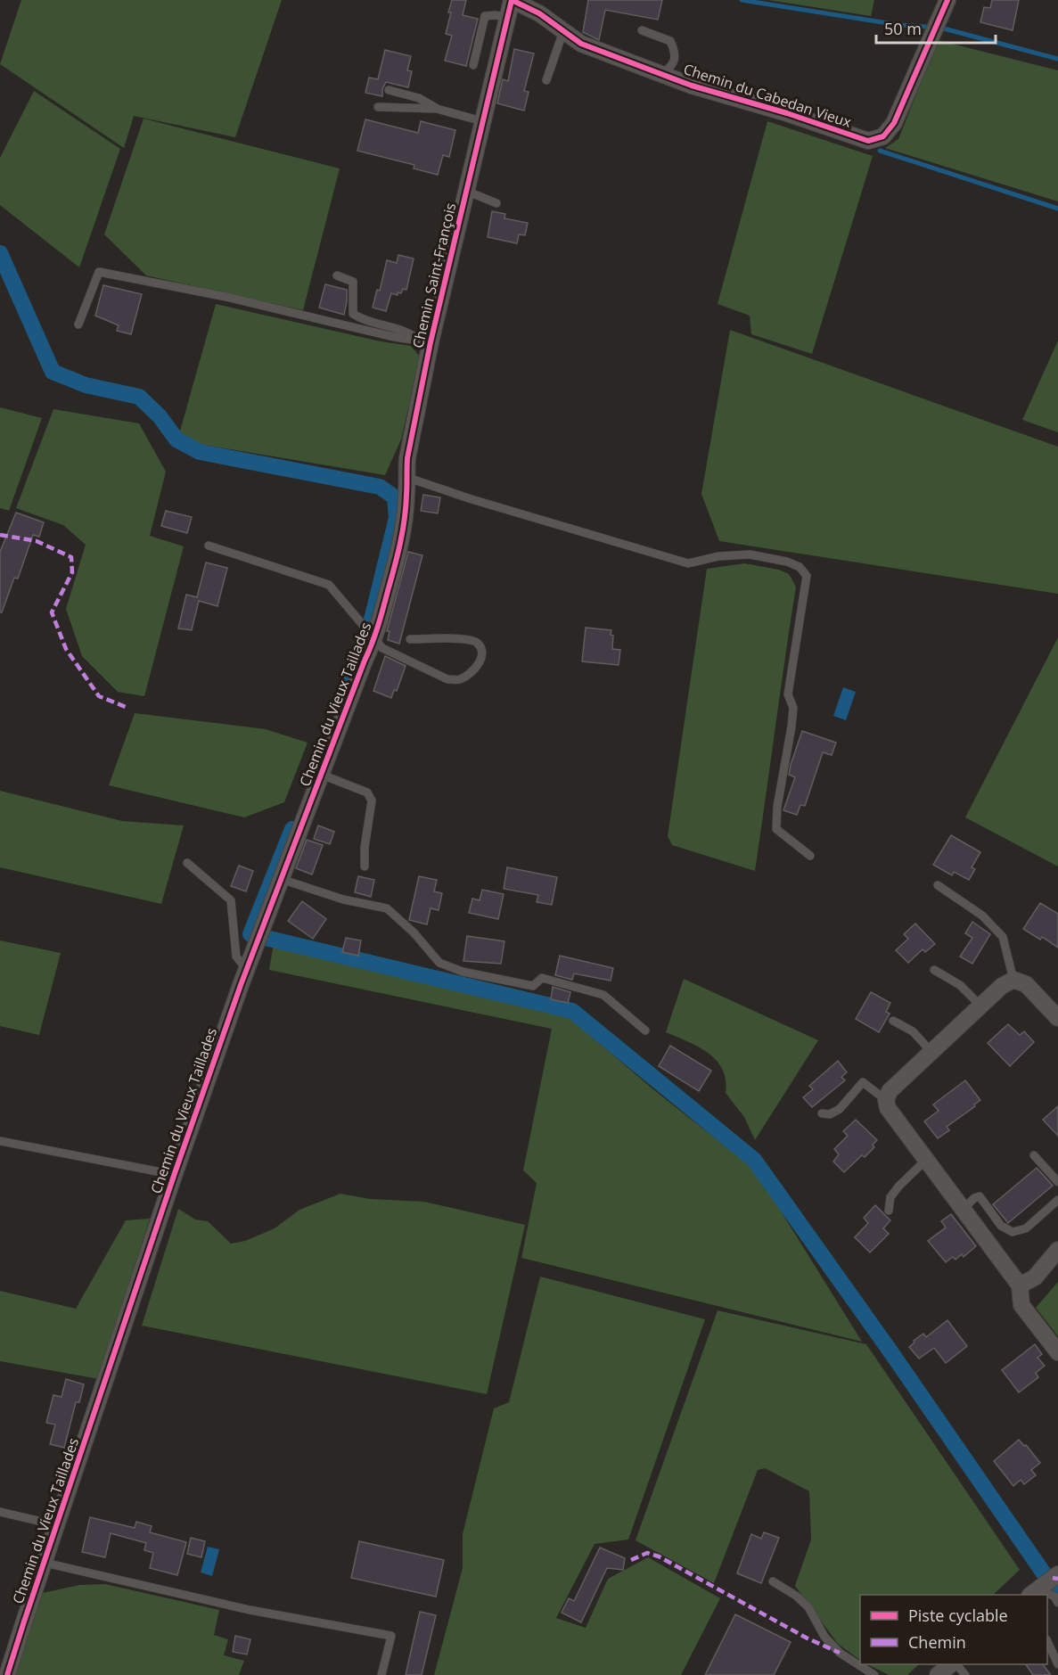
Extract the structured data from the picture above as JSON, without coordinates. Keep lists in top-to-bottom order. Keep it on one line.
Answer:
{"streets":{"street":["Chemin du Cabedan Vieux","Chemin Saint-François","Chemin du Vieux Taillades"]},"crossings":[["Chemin du Cabedan Vieux","Chemin Saint-François"],["Chemin Saint-François","Chemin du Vieux Taillades"]],"legend":["Piste cyclable","Chemin"],"scale_bar":"50 m"}
